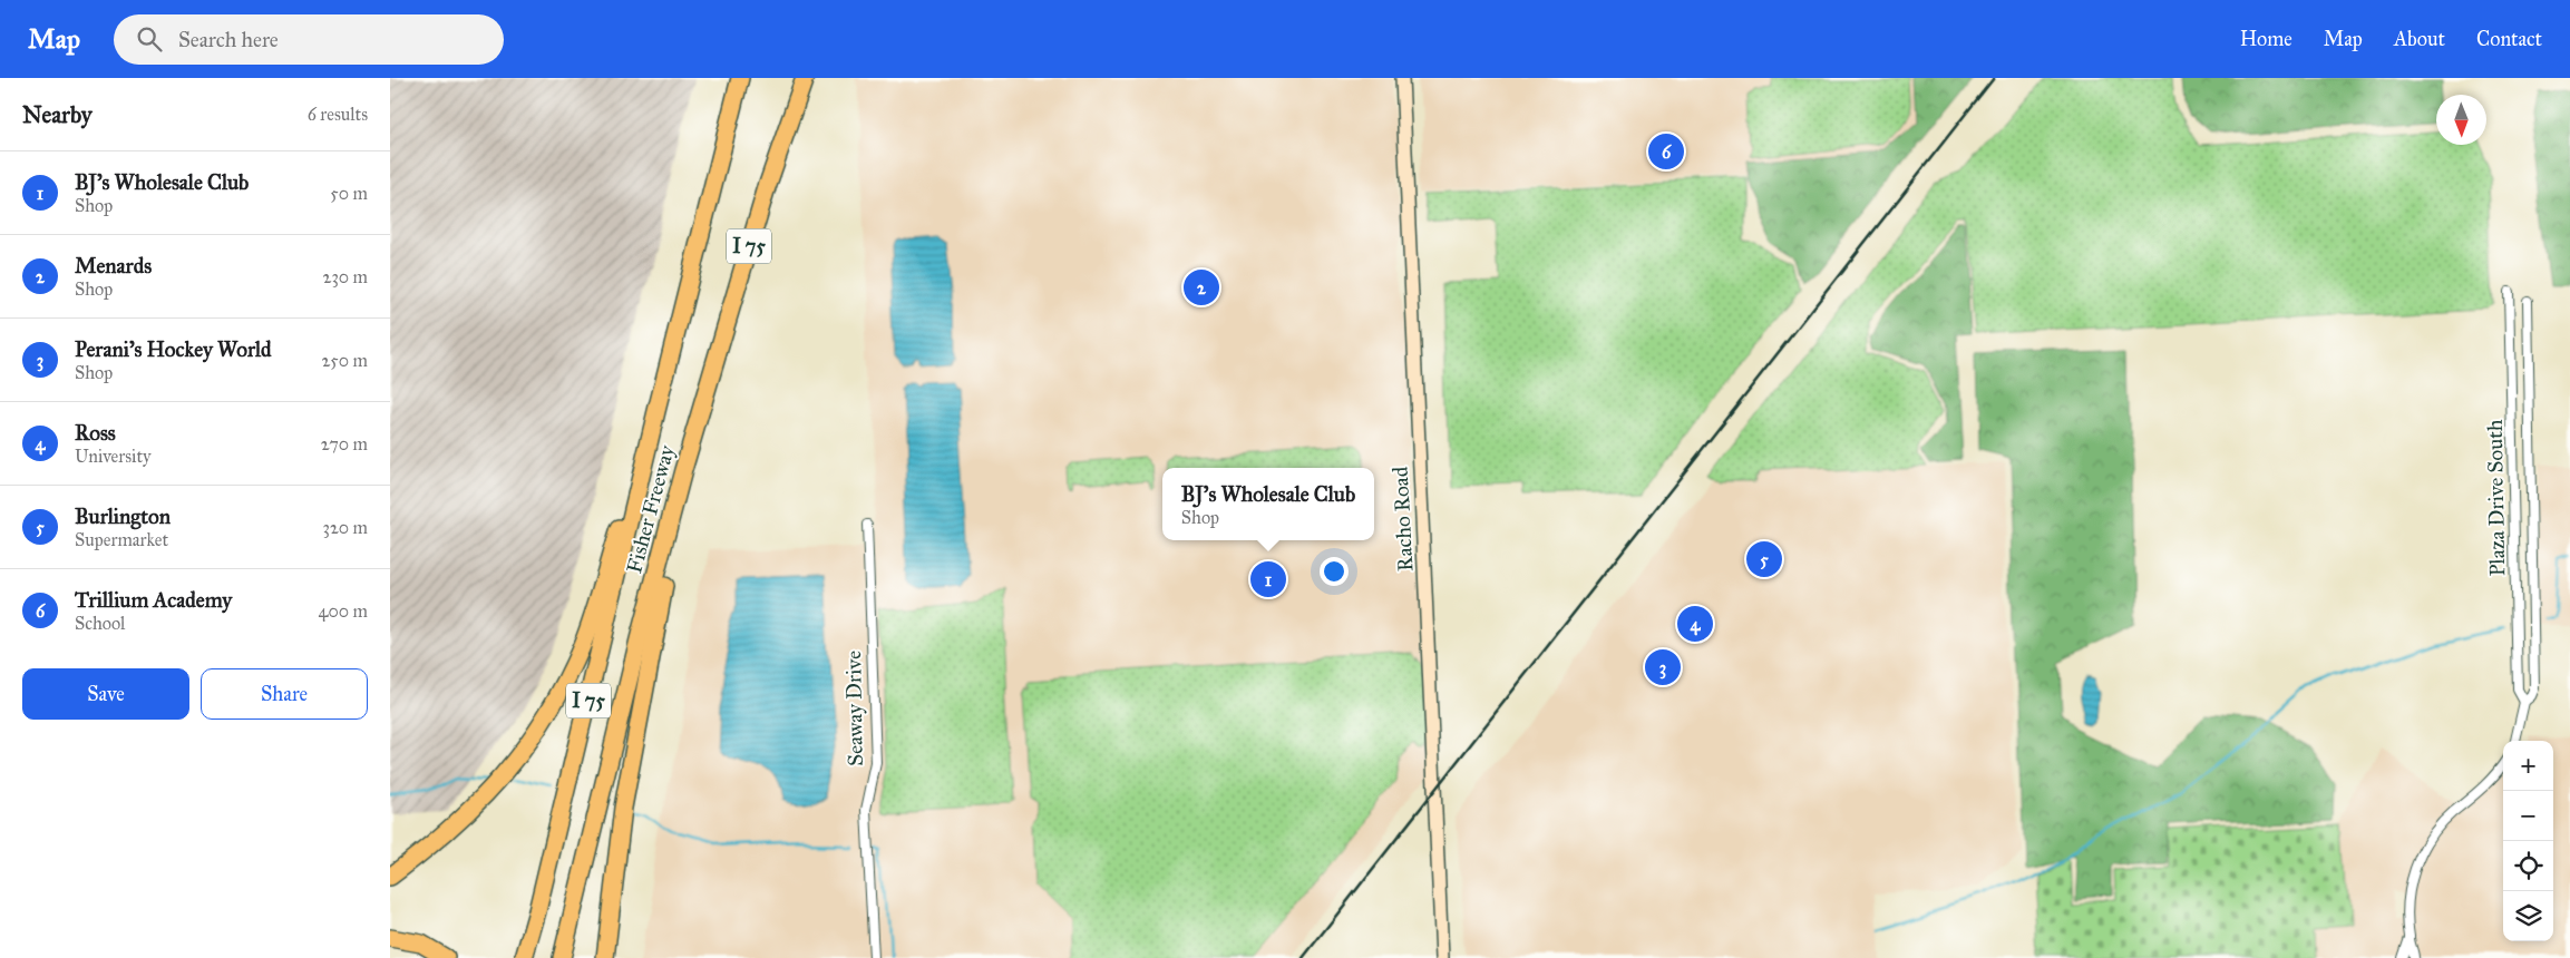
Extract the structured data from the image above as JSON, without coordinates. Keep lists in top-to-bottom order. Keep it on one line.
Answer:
{"streets":{"highway":["I 75","Fisher Freeway"],"street":["Plaza Drive South","Racho Road","Seaway Drive"]},"north":"bottom","page":{"header":"Map","search":"Search here","nav":["Home","Map","About","Contact"],"heading":["Nearby","6 results"],"pins":["6","2","5","1","4","3"],"list":[{"mark":"1","name":"BJ's Wholesale Club","note":"Shop","value":"50 m"},{"mark":"2","name":"Menards","note":"Shop","value":"230 m"},{"mark":"3","name":"Perani's Hockey World","note":"Shop","value":"250 m"},{"mark":"4","name":"Ross","note":"University","value":"270 m"},{"mark":"5","name":"Burlington","note":"Supermarket","value":"320 m"},{"mark":"6","name":"Trillium Academy","note":"School","value":"400 m"}],"popup":["BJ's Wholesale Club","Shop"],"buttons":["Save","Share"],"map_buttons":["+","−"]}}
